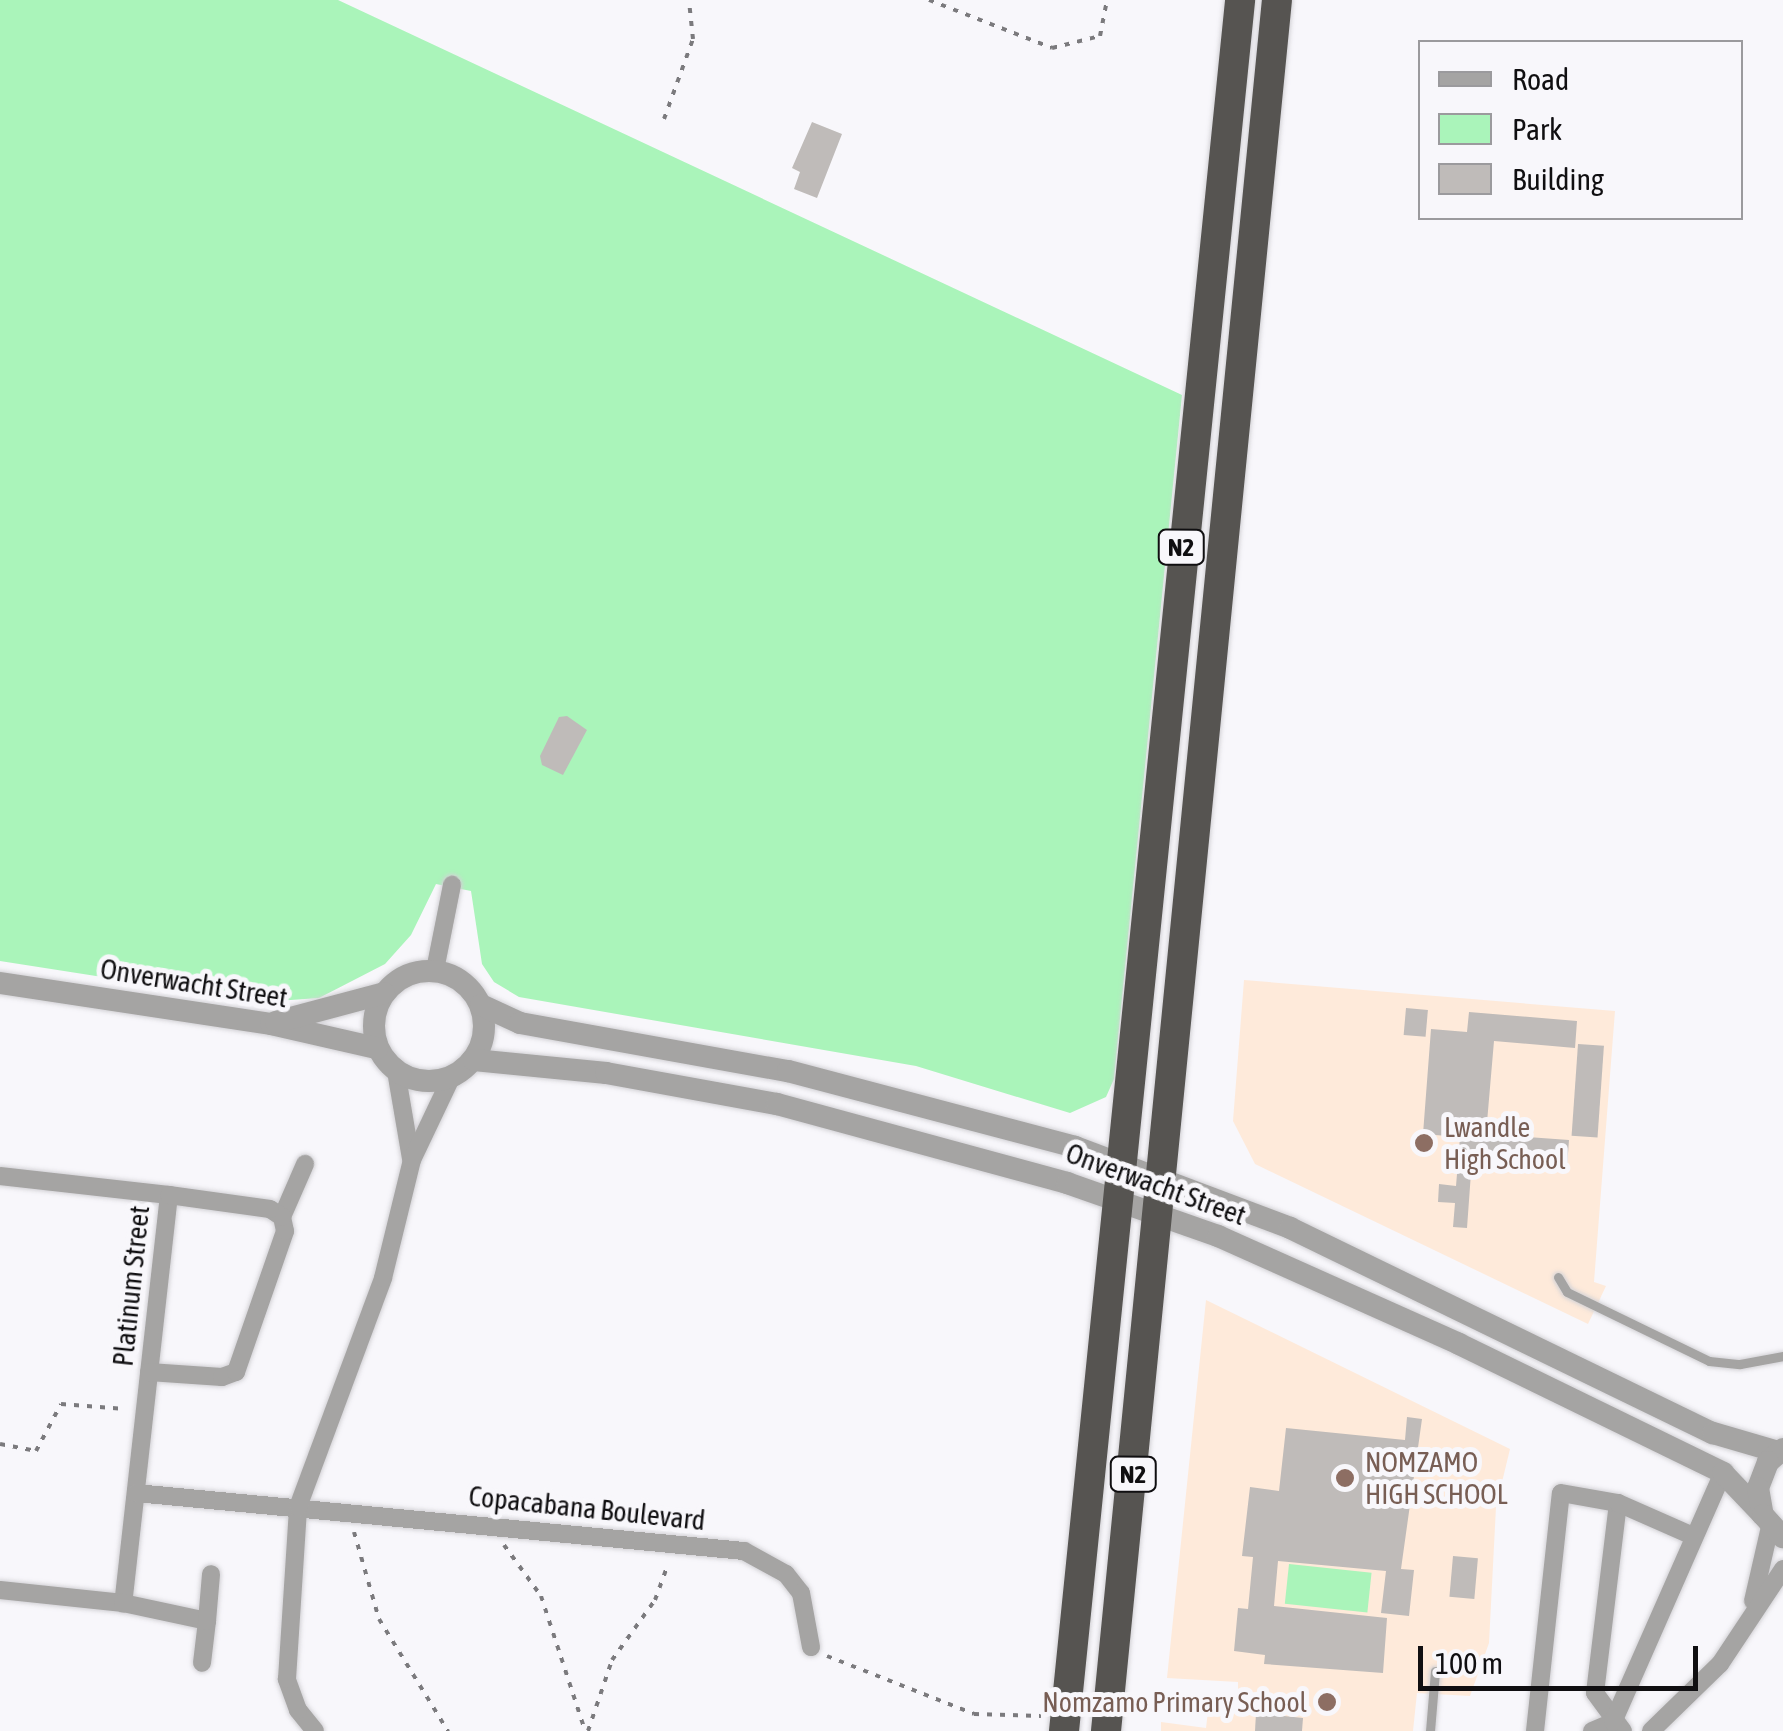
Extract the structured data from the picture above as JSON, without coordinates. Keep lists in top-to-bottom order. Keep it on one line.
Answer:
{"streets":{"highway":["N2"],"street":["Onverwacht Street","Platinum Street","Copacabana Boulevard"]},"crossings":[["N2","Onverwacht Street"]],"places":["Lwandle High School","NOMZAMO HIGH SCHOOL","Nomzamo Primary School"],"legend":["Road","Park","Building"],"scale_bar":"100 m"}
